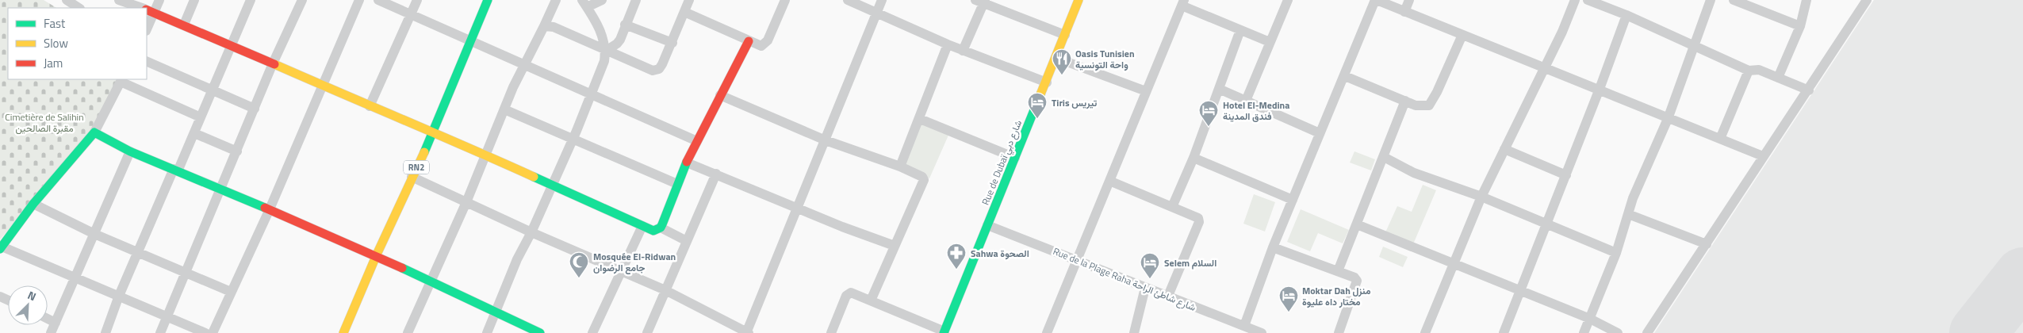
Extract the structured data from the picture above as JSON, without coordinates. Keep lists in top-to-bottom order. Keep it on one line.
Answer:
{"streets":{"main road":["Rue de Dubaï شارع دبي","RN2"],"street":["Rue de la Plage Raha شارع شاطئ الراحة"]},"crossings":[["Rue de Dubaï شارع دبي","Rue de la Plage Raha شارع شاطئ الراحة"]],"parks":["Cimetière de Salihin مقبرة الصالحين"],"places":{"restaurant":["Oasis Tunisien واحة التونسية"],"hotel":["Tiris تيريس","Hotel El-Medina فندق المدينة","Selem السلام","Moktar Dah منزل مختار داه عليوة"],"pharmacy":["Sahwa الصحوة"],"mosque":["Mosquée El-Ridwan جامع الرضوان"]},"legend":["Fast","Slow","Jam"],"north":"top right"}
